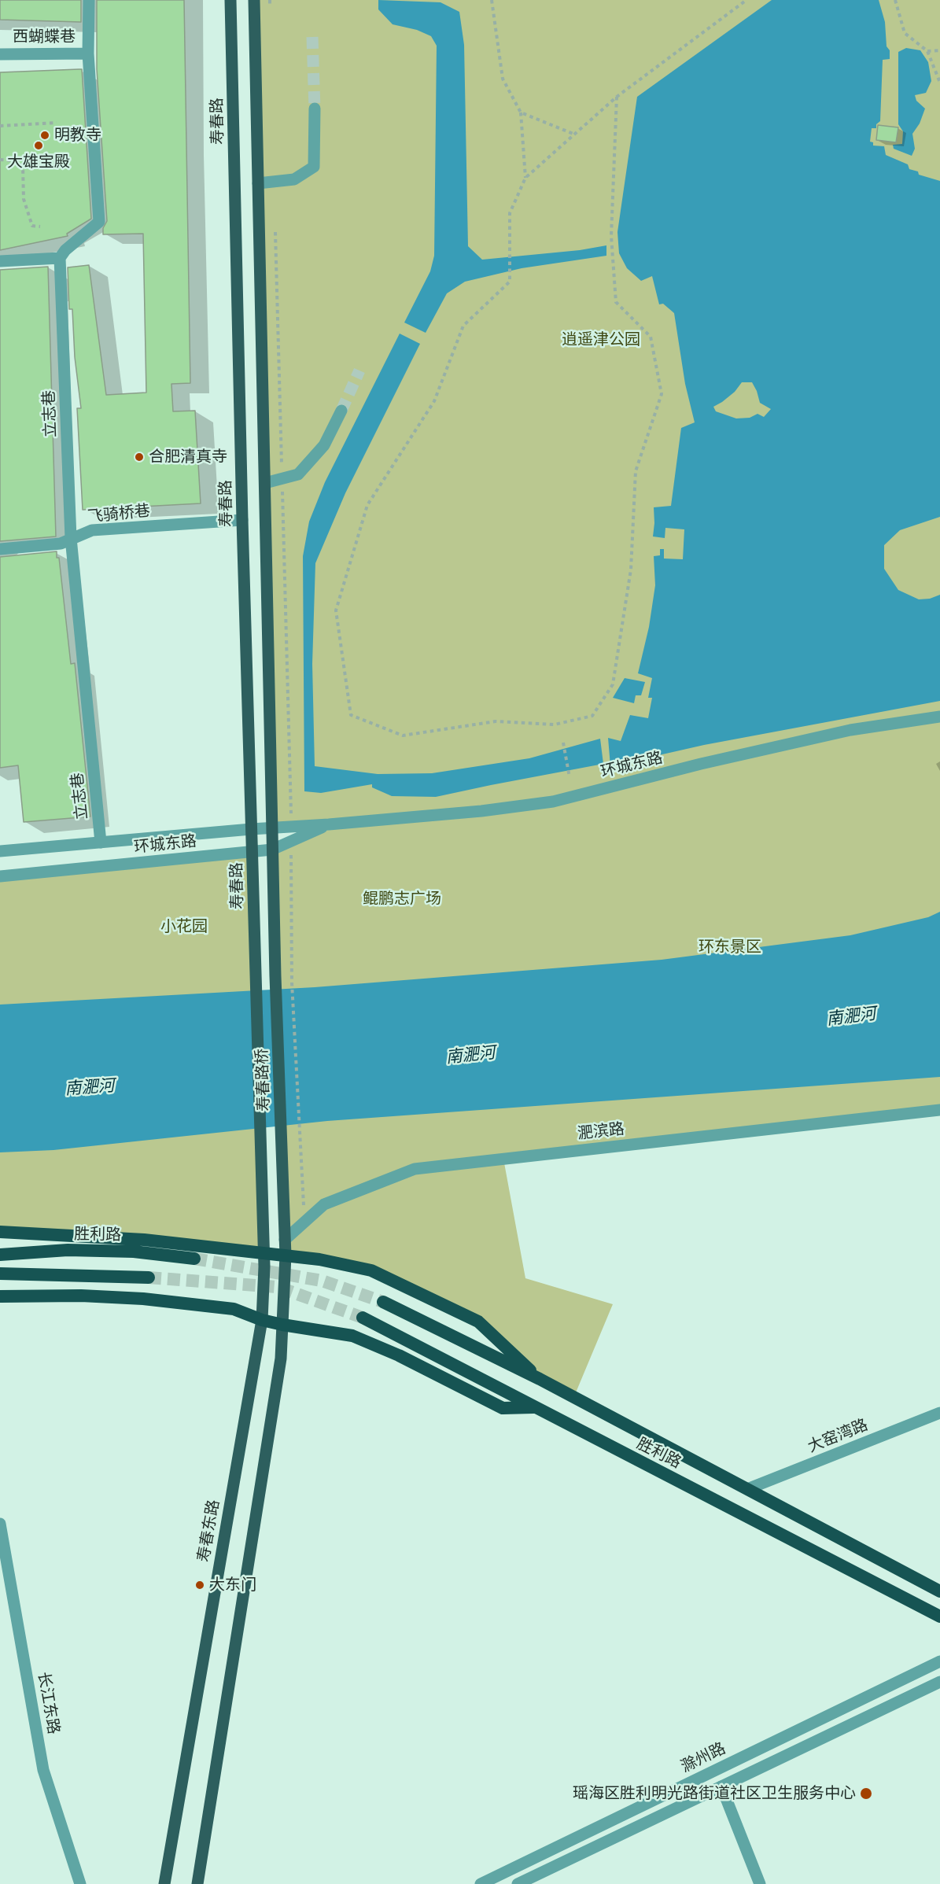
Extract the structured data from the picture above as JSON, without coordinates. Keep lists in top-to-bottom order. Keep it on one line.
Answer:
{"streets":{"highway":["胜利路"],"main road":["寿春路","寿春路桥","寿春东路"],"street":["西蝴蝶巷","立志巷","飞骑桥巷","环城东路","淝滨路","大窑湾路","长江东路","滁州路"]},"crossings":[["寿春路","飞骑桥巷"],["寿春路","环城东路"],["寿春路","寿春路桥"],["立志巷","飞骑桥巷"],["立志巷","环城东路"],["环城东路","寿春路桥"],["寿春路桥","淝滨路"],["寿春路桥","寿春东路"],["胜利路","大窑湾路"]],"water":["南淝河"],"parks":["逍遥津公园","鲲鹏志广场","小花园","环东景区"],"places":["明教寺","大雄宝殿","合肥清真寺","大东门","瑶海区胜利明光路街道社区卫生服务中心"]}
